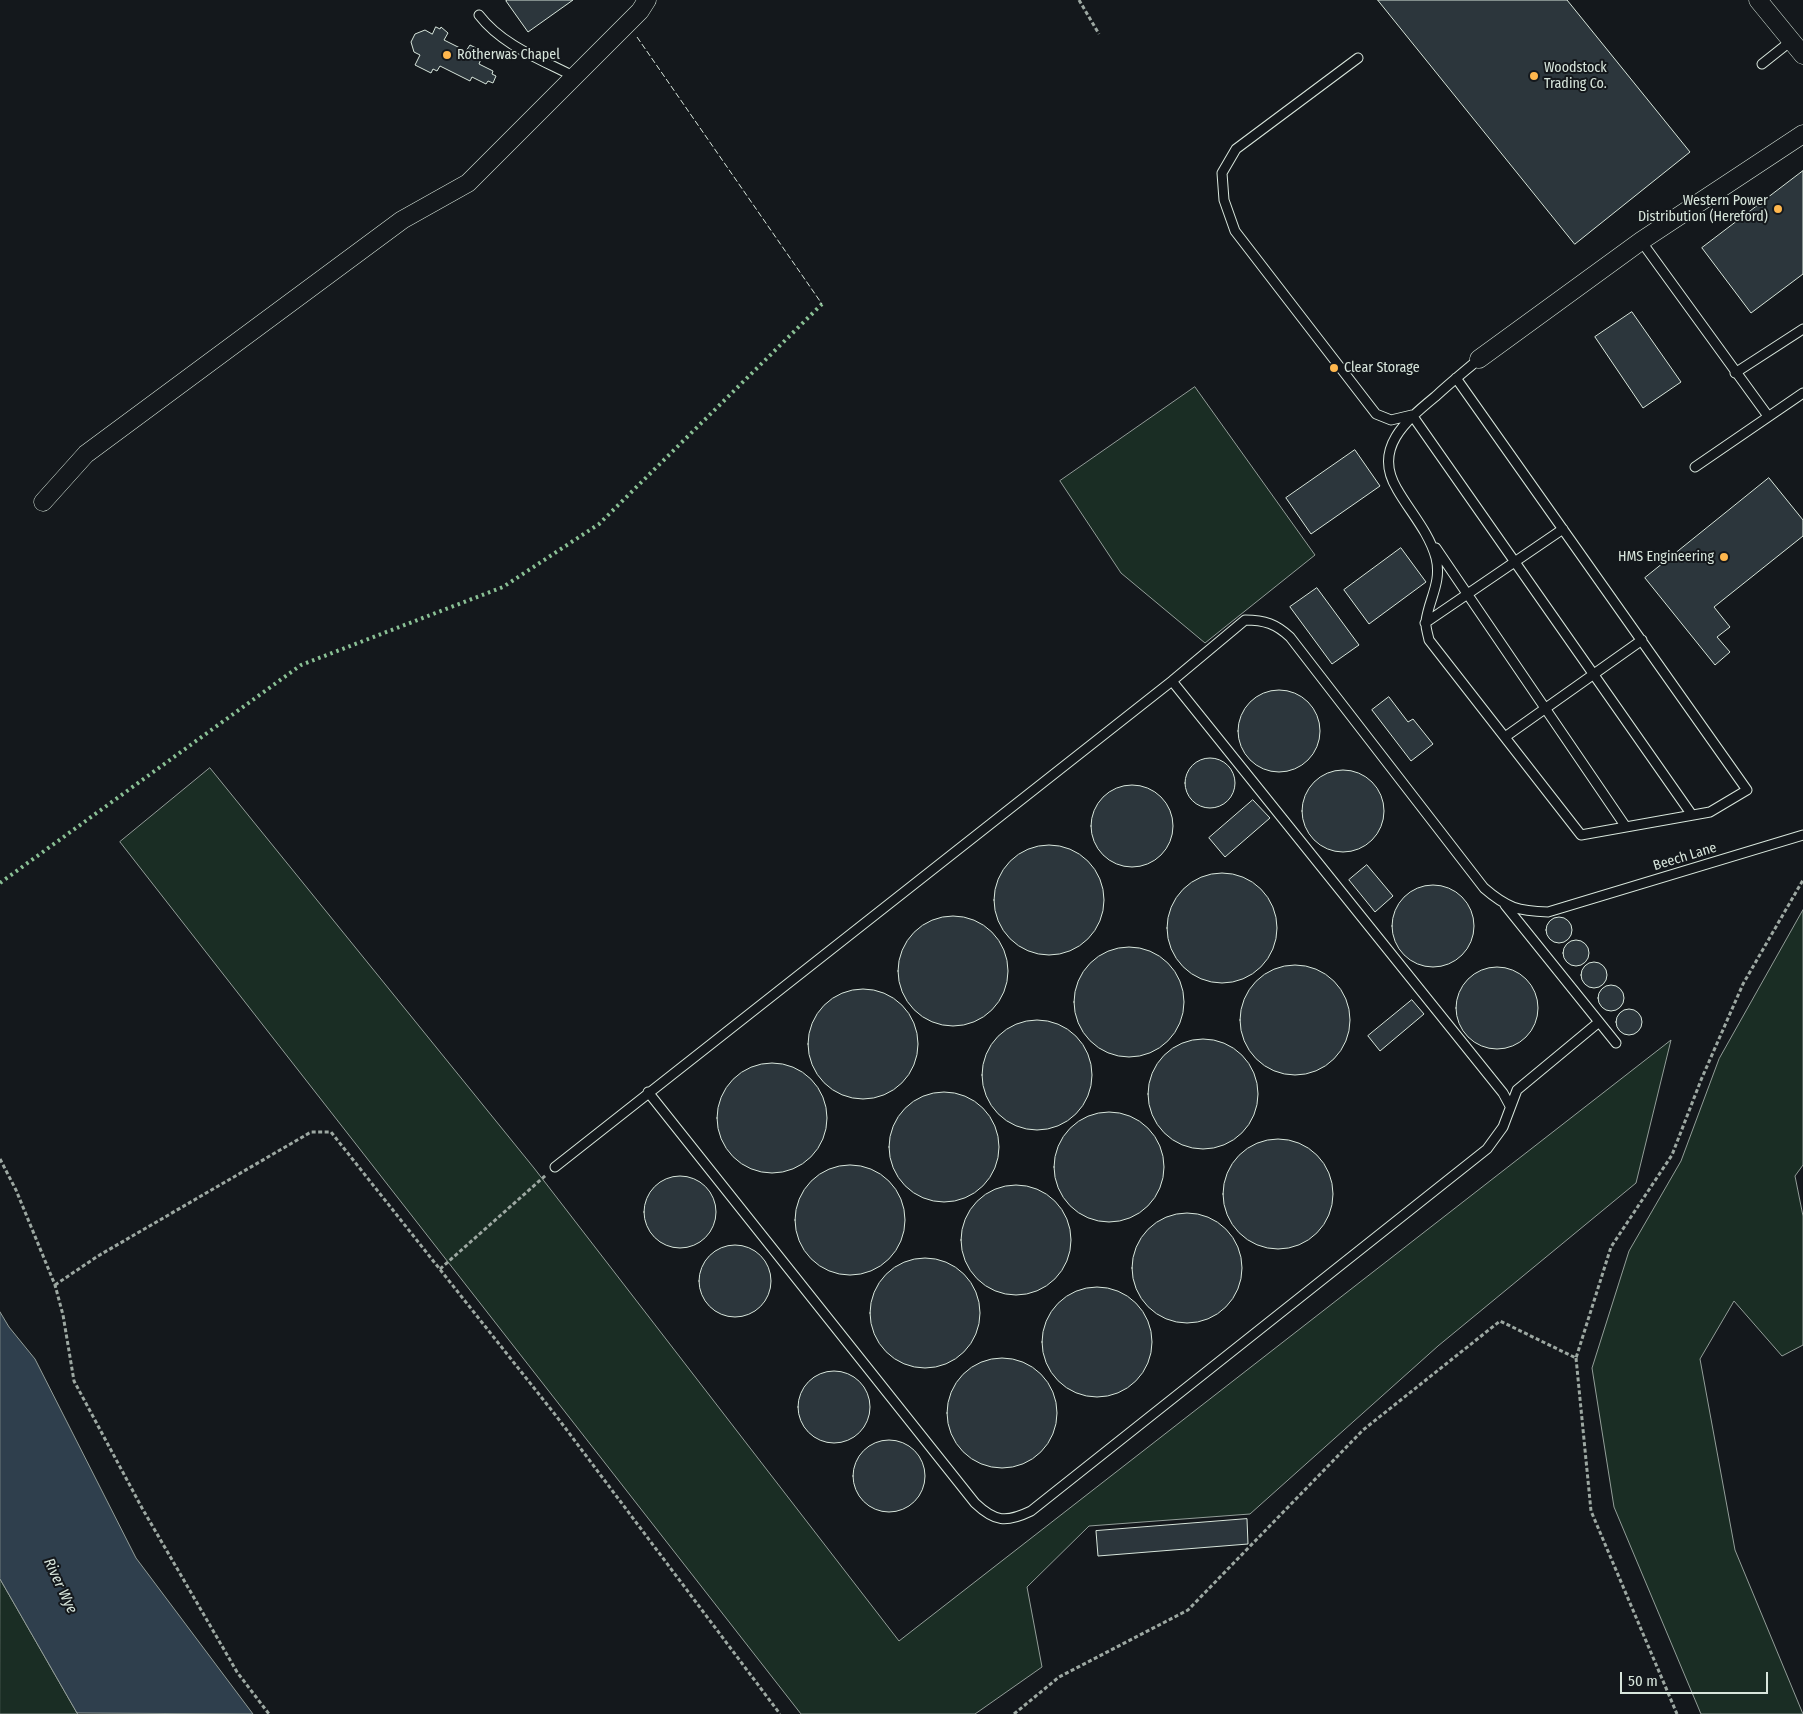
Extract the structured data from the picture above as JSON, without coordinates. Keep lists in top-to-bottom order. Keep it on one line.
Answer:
{"streets":{"lane":["Beech Lane"]},"water":["River Wye"],"places":["Rotherwas Chapel","Woodstock Trading Co.","Western Power Distribution (Hereford)","Clear Storage","HMS Engineering"],"scale_bar":"50 m"}
